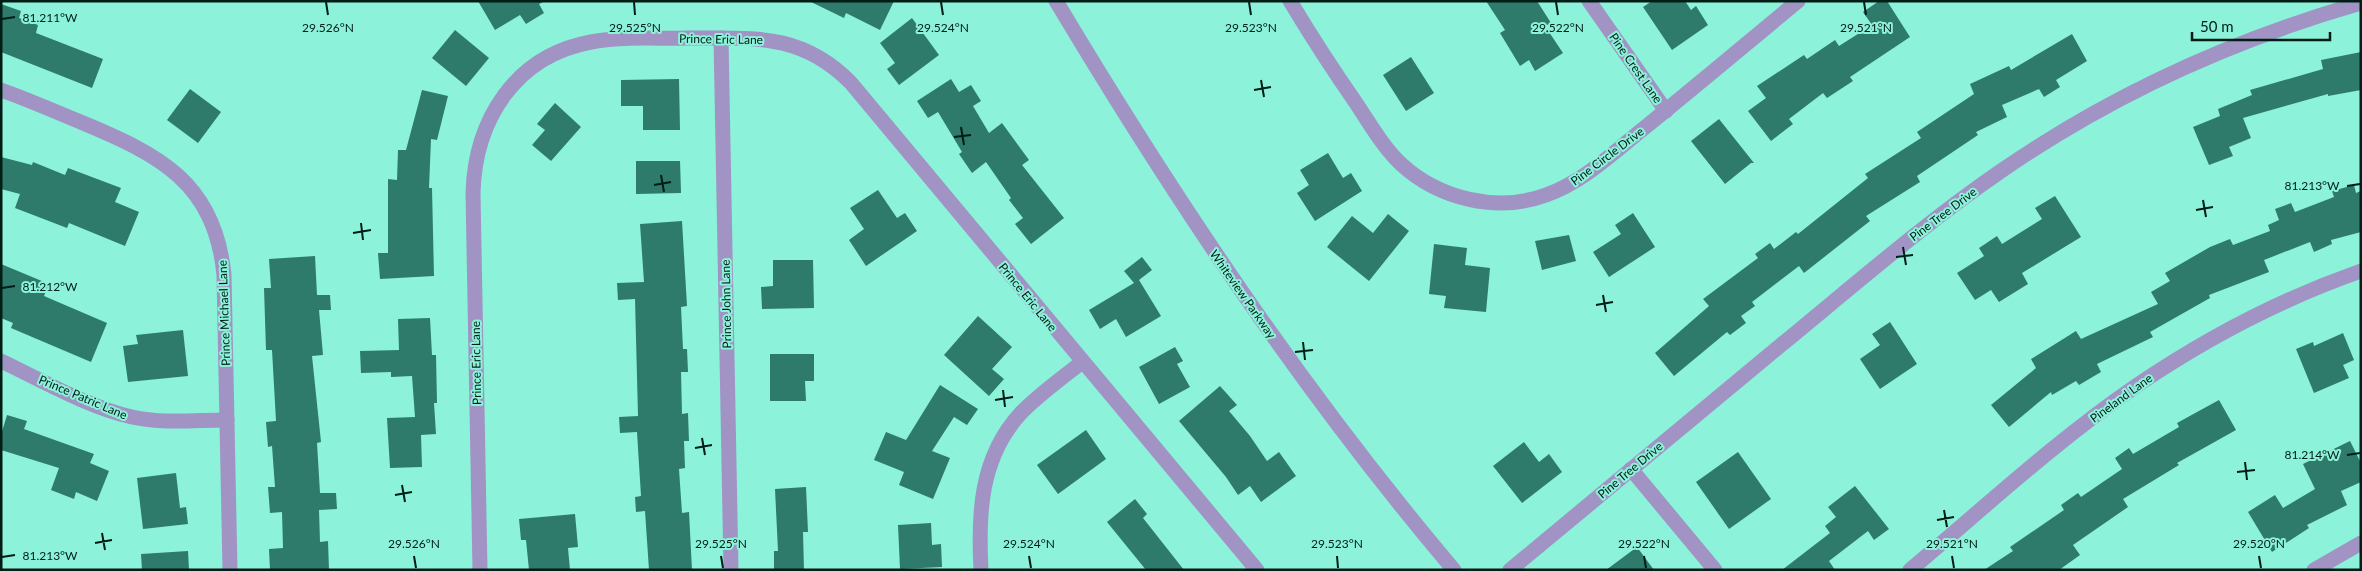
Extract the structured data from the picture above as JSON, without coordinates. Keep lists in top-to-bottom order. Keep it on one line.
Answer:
{"streets":{"street":["Prince Eric Lane","Pine Crest Lane","Pine Circle Drive","Pine Tree Drive","Whiteview Parkway","Prince John Lane","Prince Michael Lane","Prince Patric Lane","Pineland Lane"]},"crossings":[["Prince Eric Lane","Prince John Lane"],["Pine Crest Lane","Pine Circle Drive"],["Prince Michael Lane","Prince Patric Lane"]],"scale_bar":"50 m","coordinates":["81.211°W","29.523°N","29.521°N","29.526°N","29.525°N","29.524°N","29.522°N","81.213°W","81.212°W","81.214°W","29.520°N"]}
